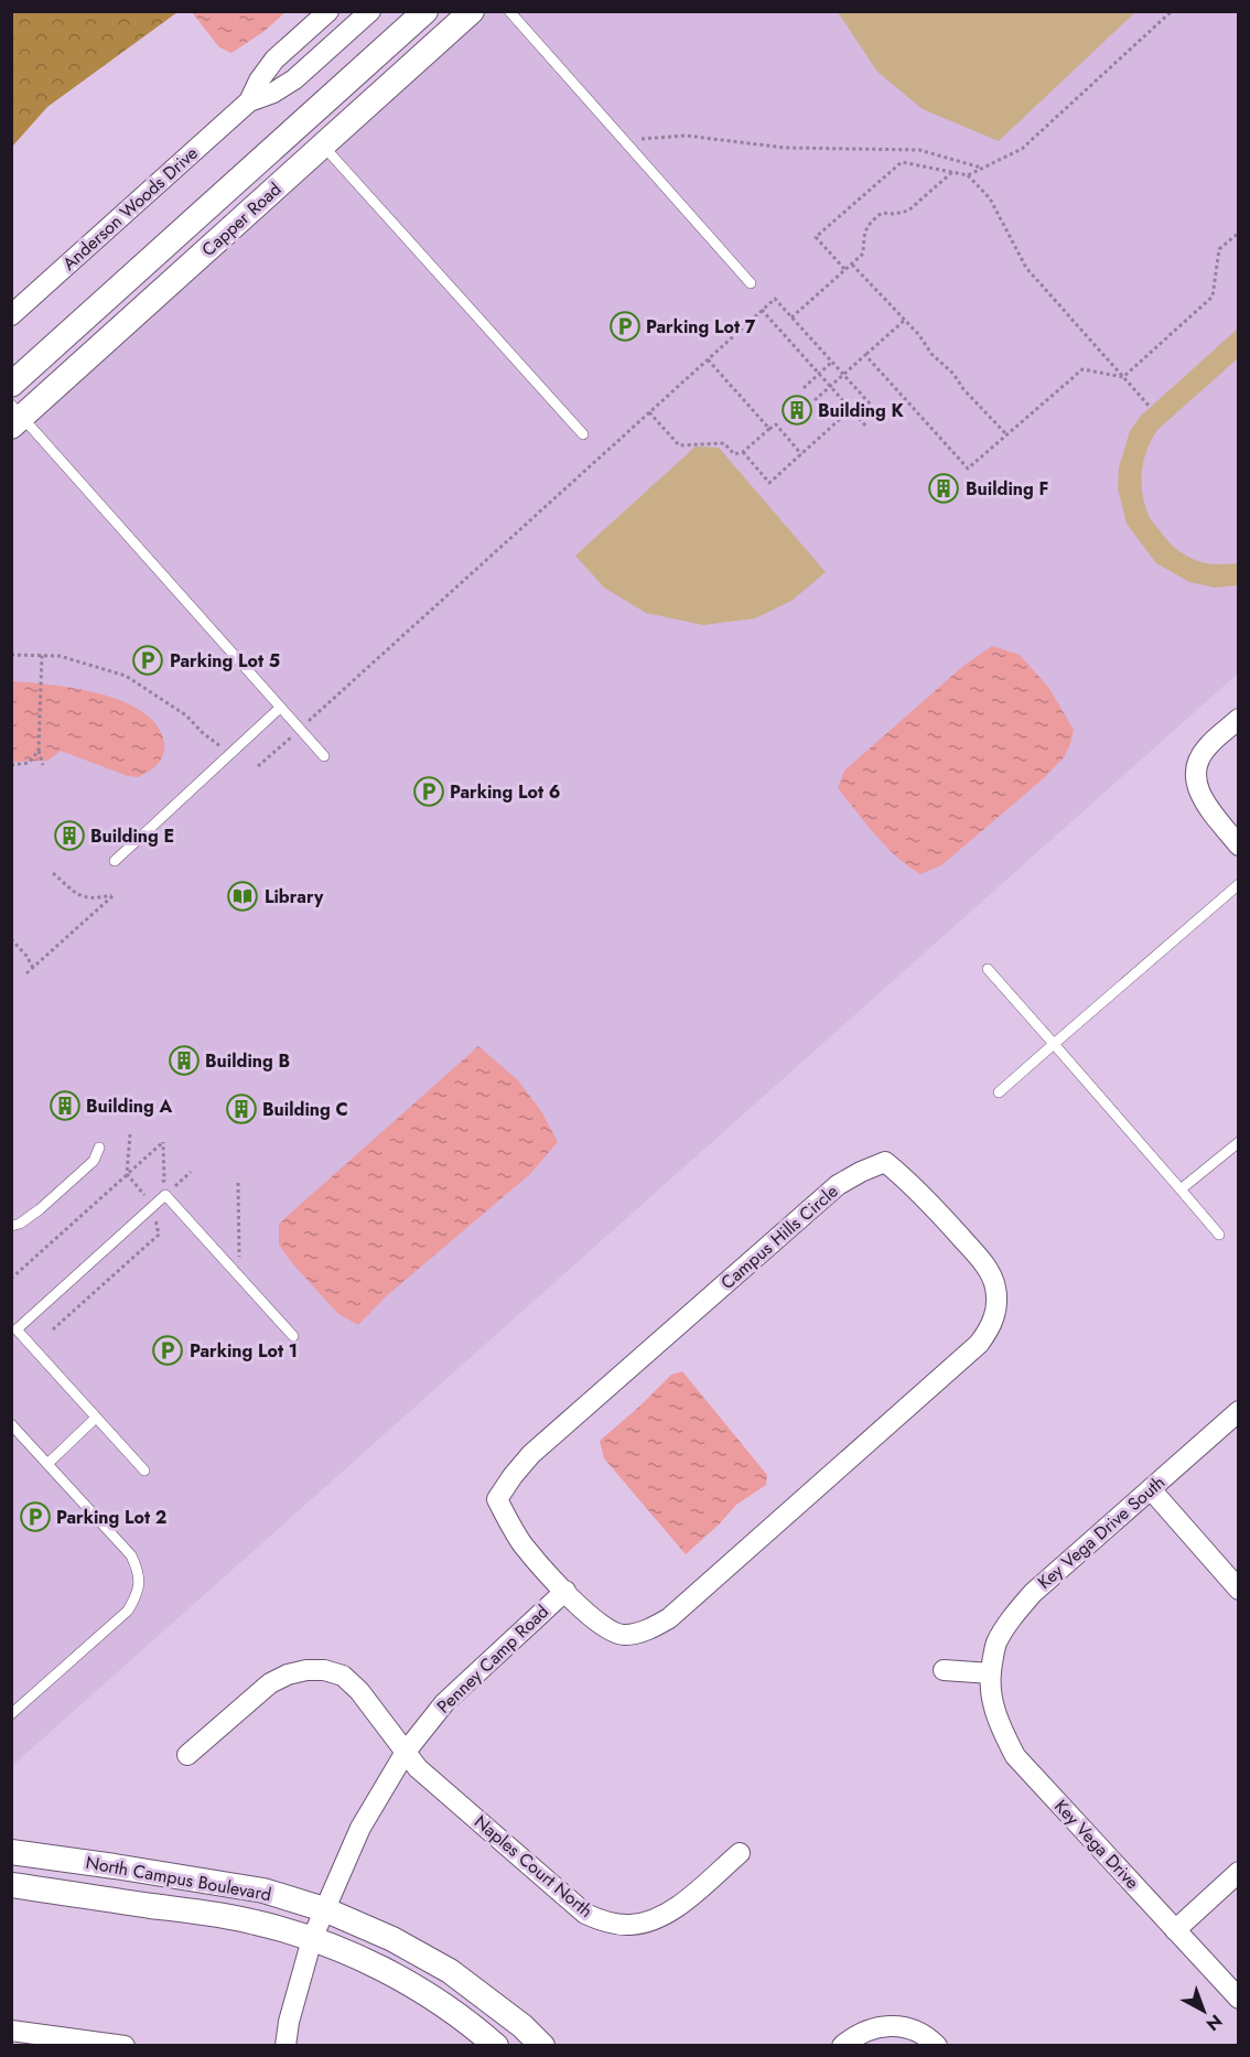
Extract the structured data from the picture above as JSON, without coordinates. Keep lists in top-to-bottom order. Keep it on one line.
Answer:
{"streets":{"street":["Anderson Woods Drive","Capper Road","Campus Hills Circle","Key Vega Drive South","Penney Camp Road","Key Vega Drive","Naples Court North","North Campus Boulevard"]},"crossings":[["Campus Hills Circle","Penney Camp Road"],["Key Vega Drive South","Key Vega Drive"],["Penney Camp Road","Naples Court North"],["Penney Camp Road","North Campus Boulevard"]],"places":{"parking":["Parking Lot 7","Parking Lot 5","Parking Lot 6","Parking Lot 1","Parking Lot 2"],"building":["Building K","Building F","Building E","Building B","Building A","Building C"],"library":["Library"]},"north":"bottom right"}
